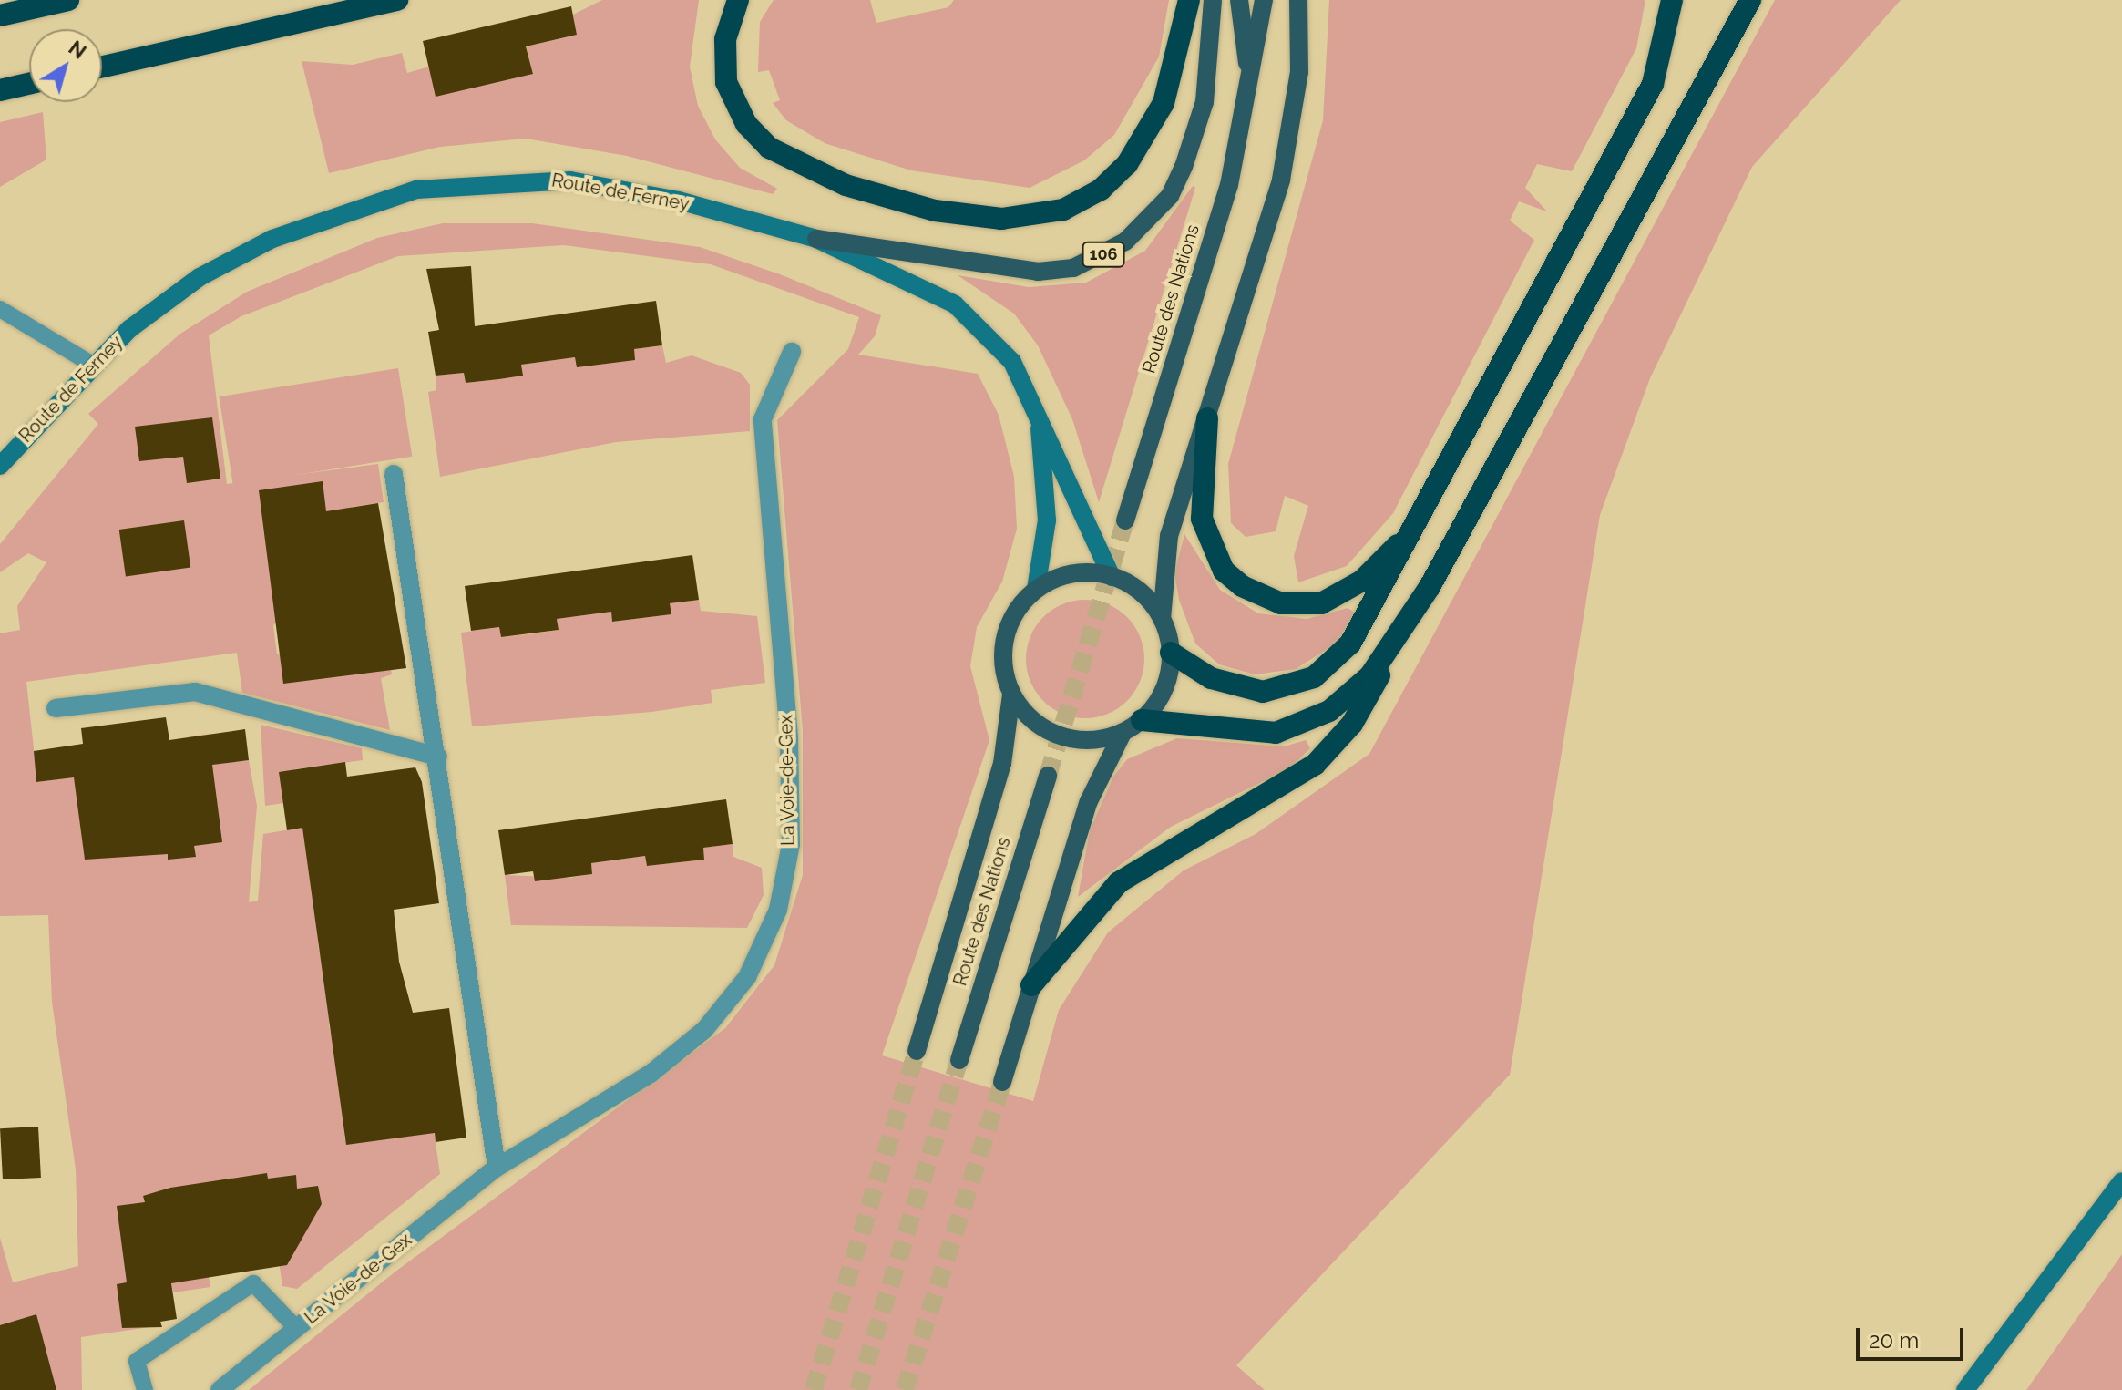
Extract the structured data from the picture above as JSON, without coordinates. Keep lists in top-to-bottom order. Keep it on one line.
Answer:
{"streets":{"main road":["106","Route des Nations"],"street":["Route de Ferney","La Voie-de-Gex"]},"crossings":[["Route de Ferney","106"]],"scale_bar":"20 m","north":"top right"}
